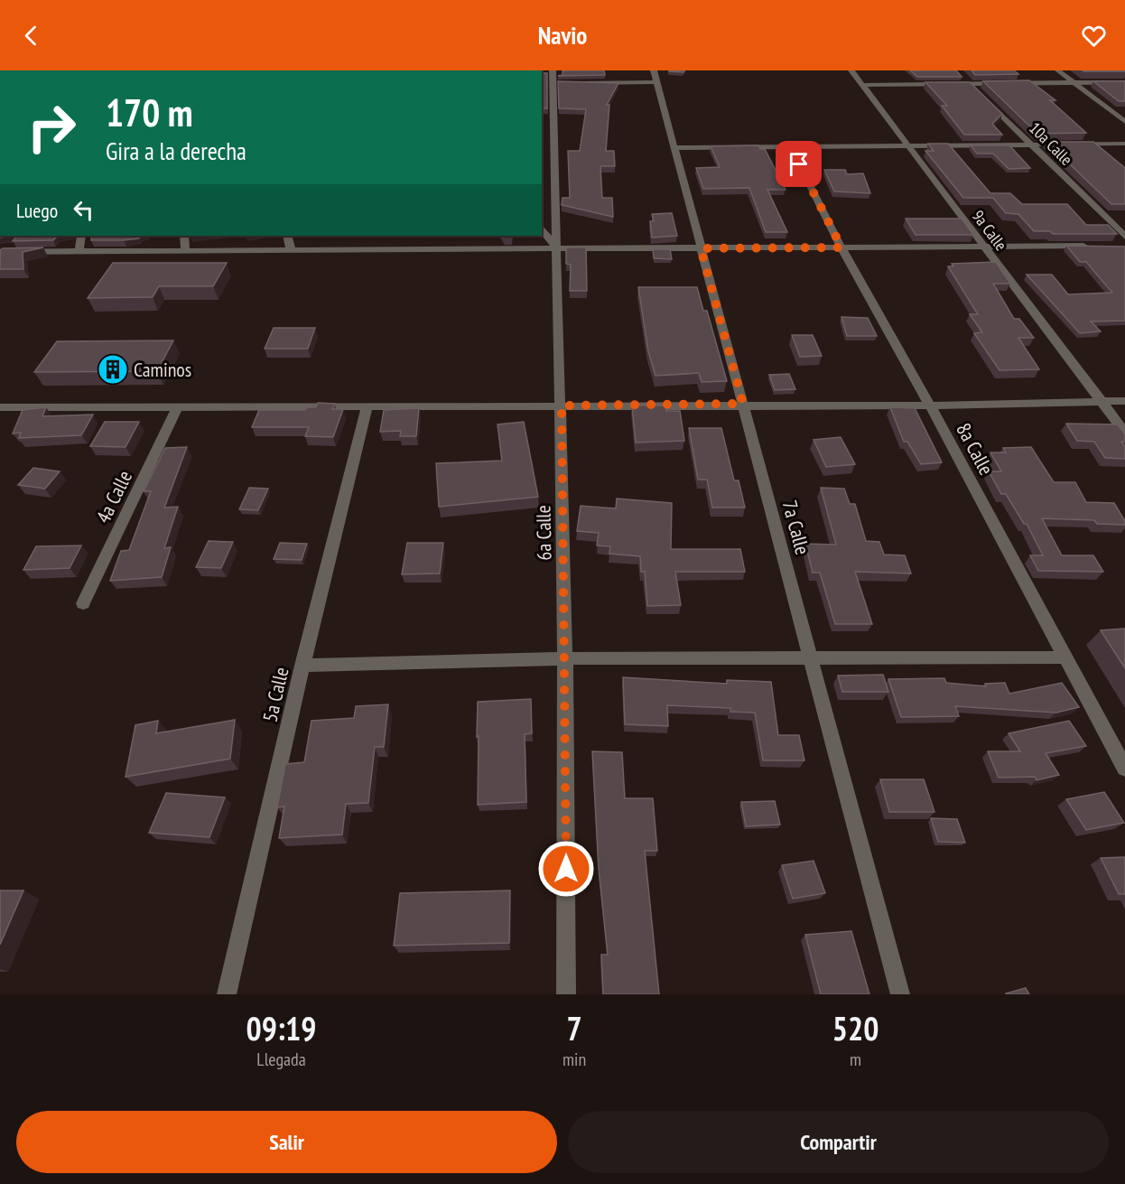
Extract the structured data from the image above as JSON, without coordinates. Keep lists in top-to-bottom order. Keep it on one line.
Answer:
{"streets":{"street":["10a Calle","9a Calle","8a Calle","4a Calle","7a Calle","6a Calle","5a Calle"]},"places":{"building":["Caminos"]},"page":{"header":"Navio","turn":["170 m","Gira a la derecha"],"then":"Luego","eta":["09:19","Llegada","7","min","520","m"],"buttons":["Salir","Compartir"]}}
